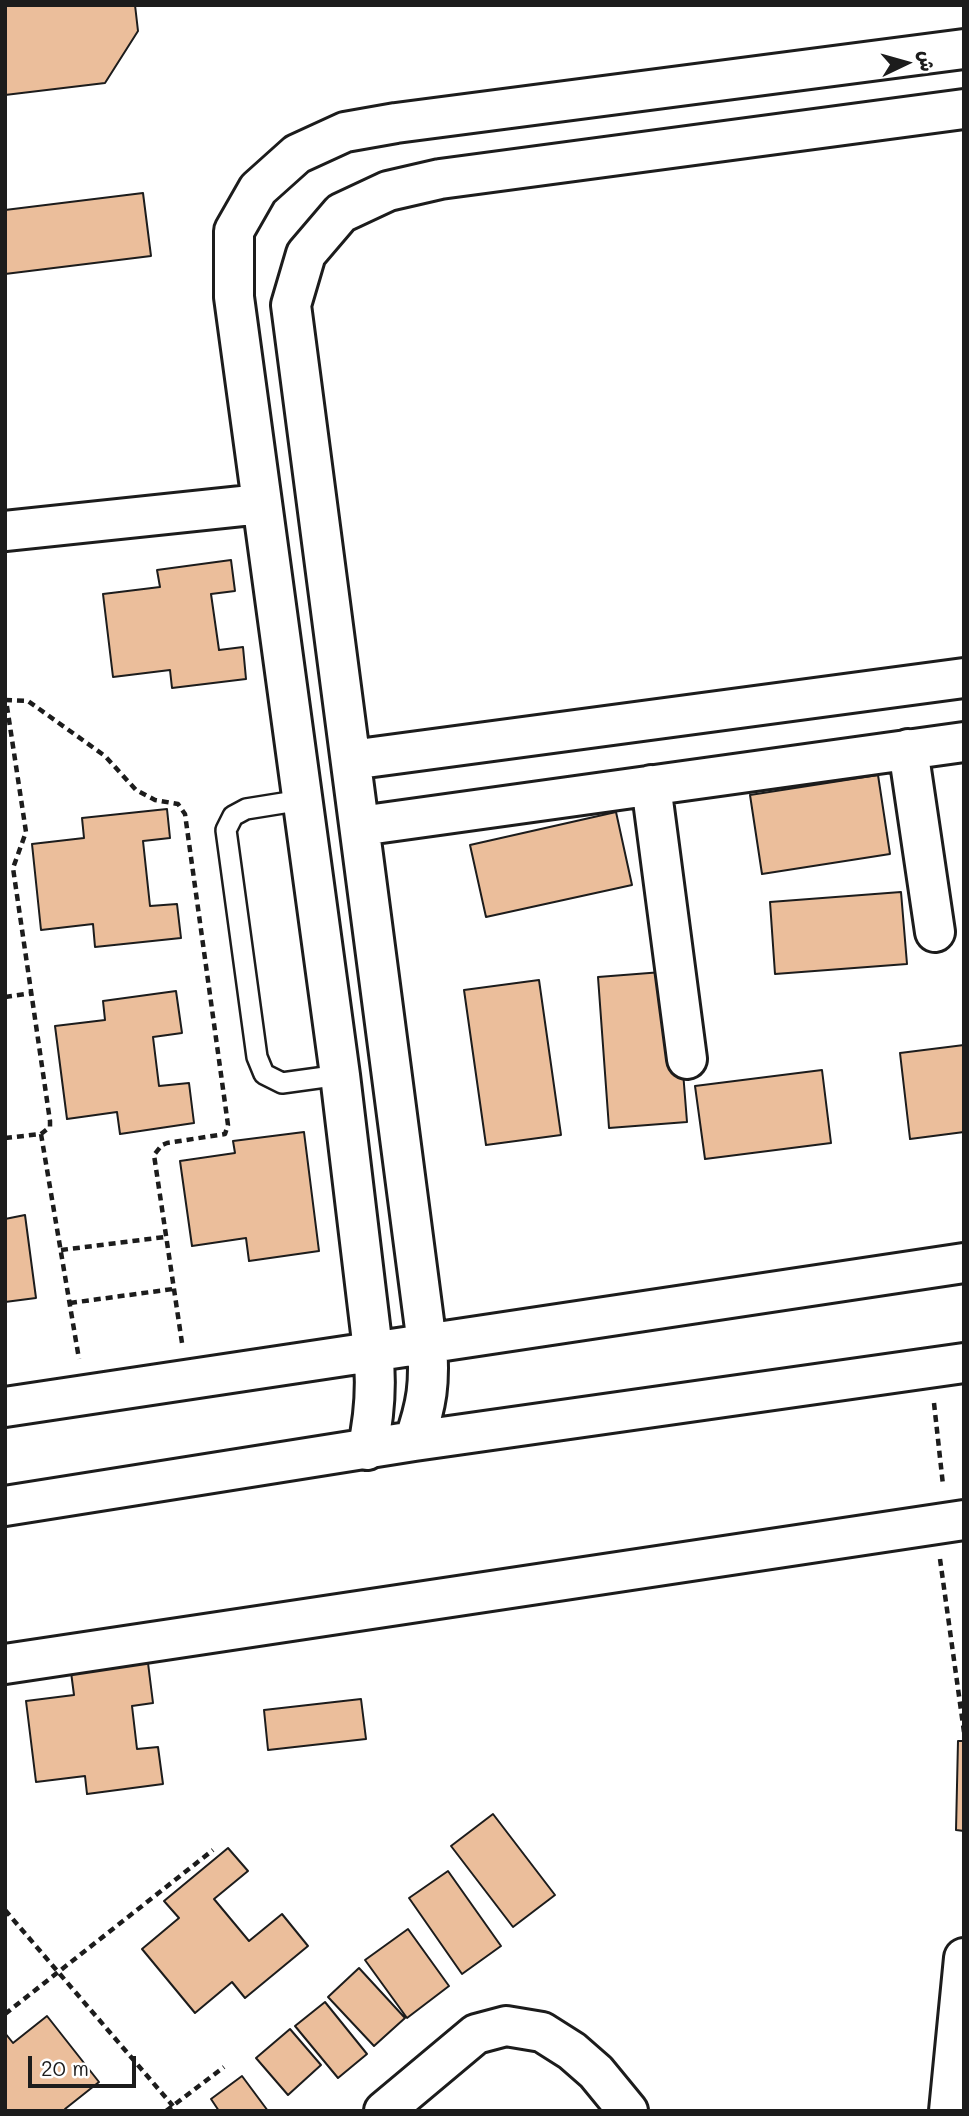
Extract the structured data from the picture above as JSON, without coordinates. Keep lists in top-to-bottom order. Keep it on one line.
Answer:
{"scale_bar":"20 m","north":"right"}
